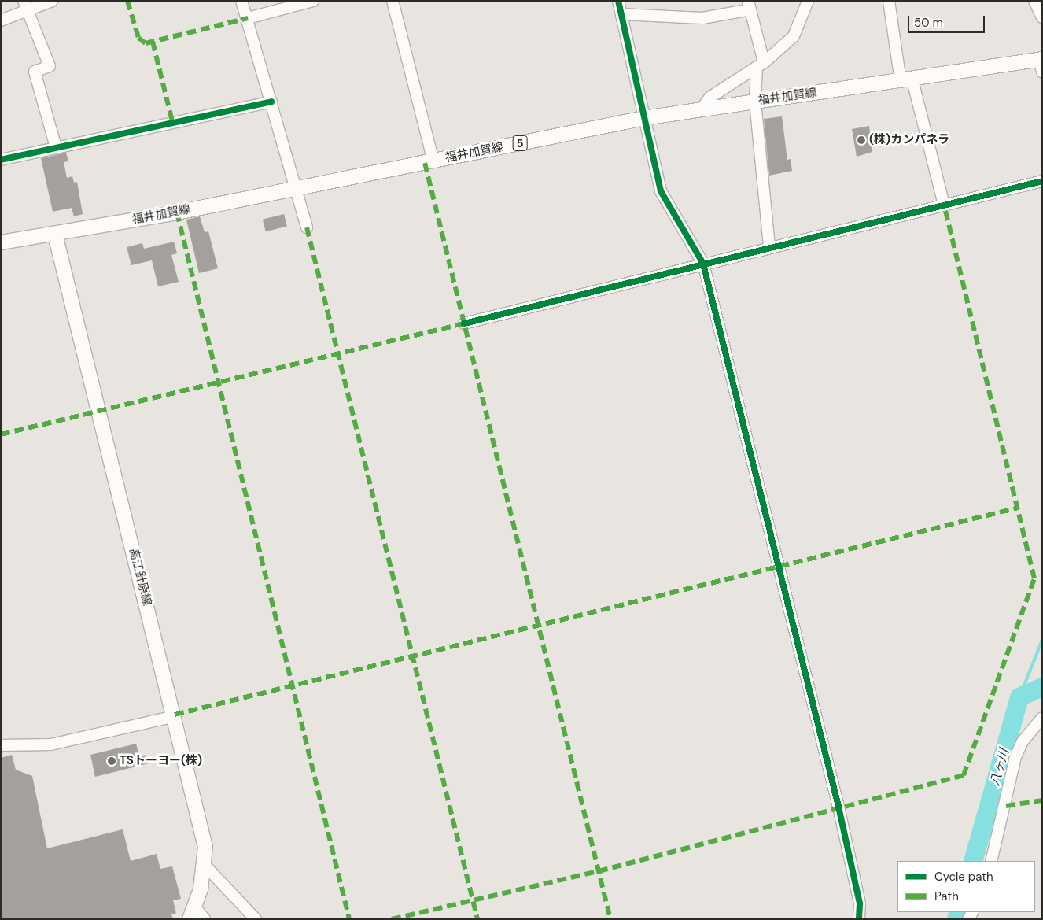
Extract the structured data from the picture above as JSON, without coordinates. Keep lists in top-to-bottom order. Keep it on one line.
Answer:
{"streets":{"main road":["福井加賀線","5","高江針原線"]},"crossings":[["福井加賀線","高江針原線"]],"water":["八ヶ川"],"places":["(株)カンパネラ","TSトーヨー(株)"],"legend":["Cycle path","Path"],"scale_bar":"50 m"}
